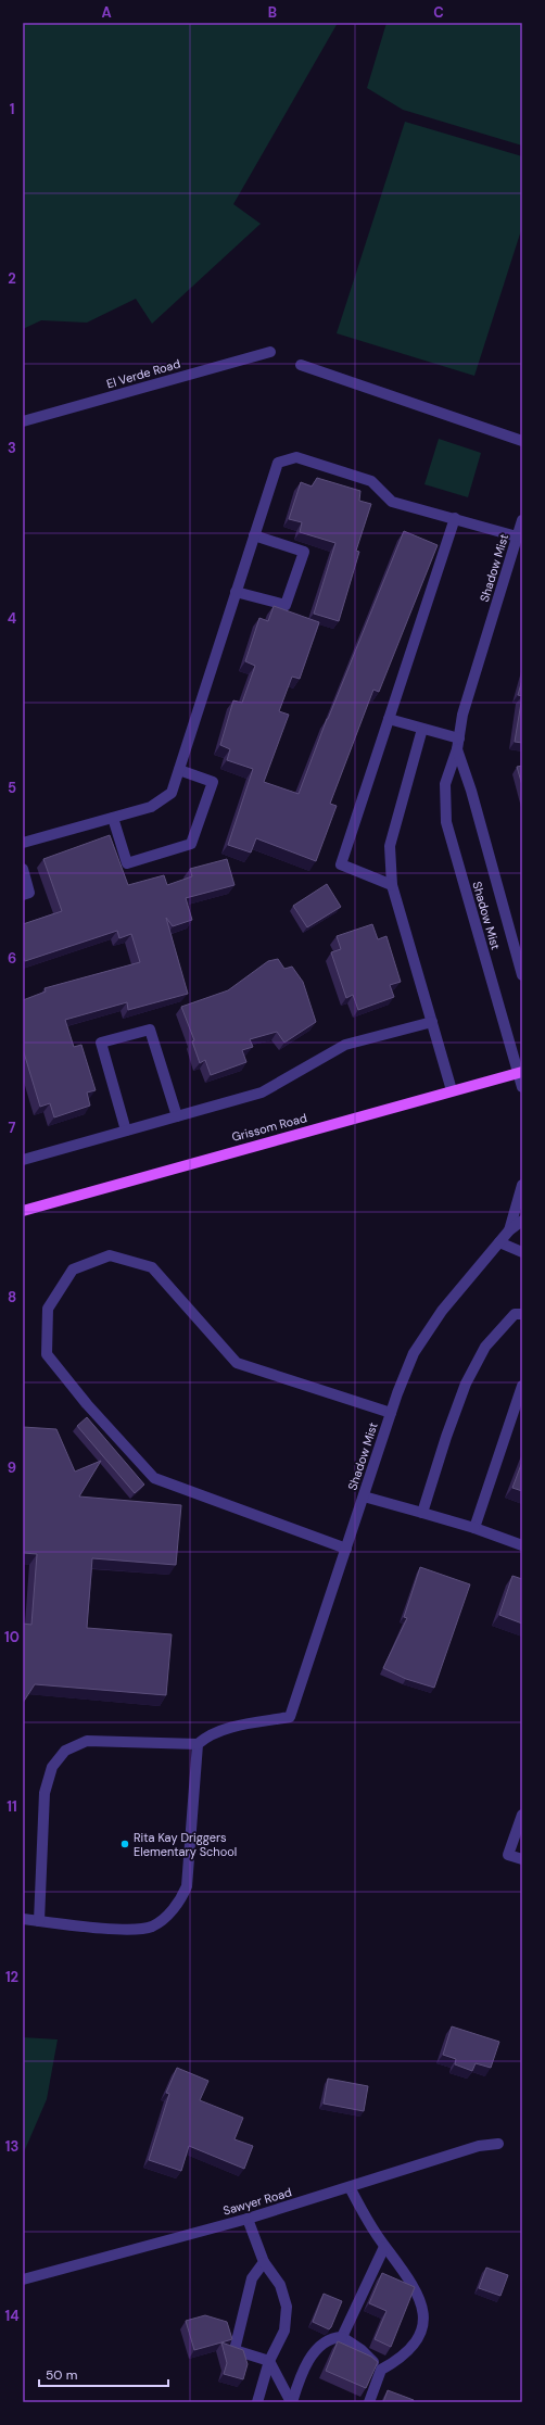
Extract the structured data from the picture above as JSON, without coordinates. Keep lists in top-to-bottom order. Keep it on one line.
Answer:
{"streets":{"main road":["Grissom Road"],"street":["El Verde Road","Shadow Mist","Sawyer Road"]},"crossings":[["Shadow Mist","Grissom Road"]],"places":["Rita Kay Driggers Elementary School"],"scale_bar":"50 m","grid":{"columns":["A","B","C"],"rows":["1","2","3","4","5","6","7","8","9","10","11","12","13","14"]}}
